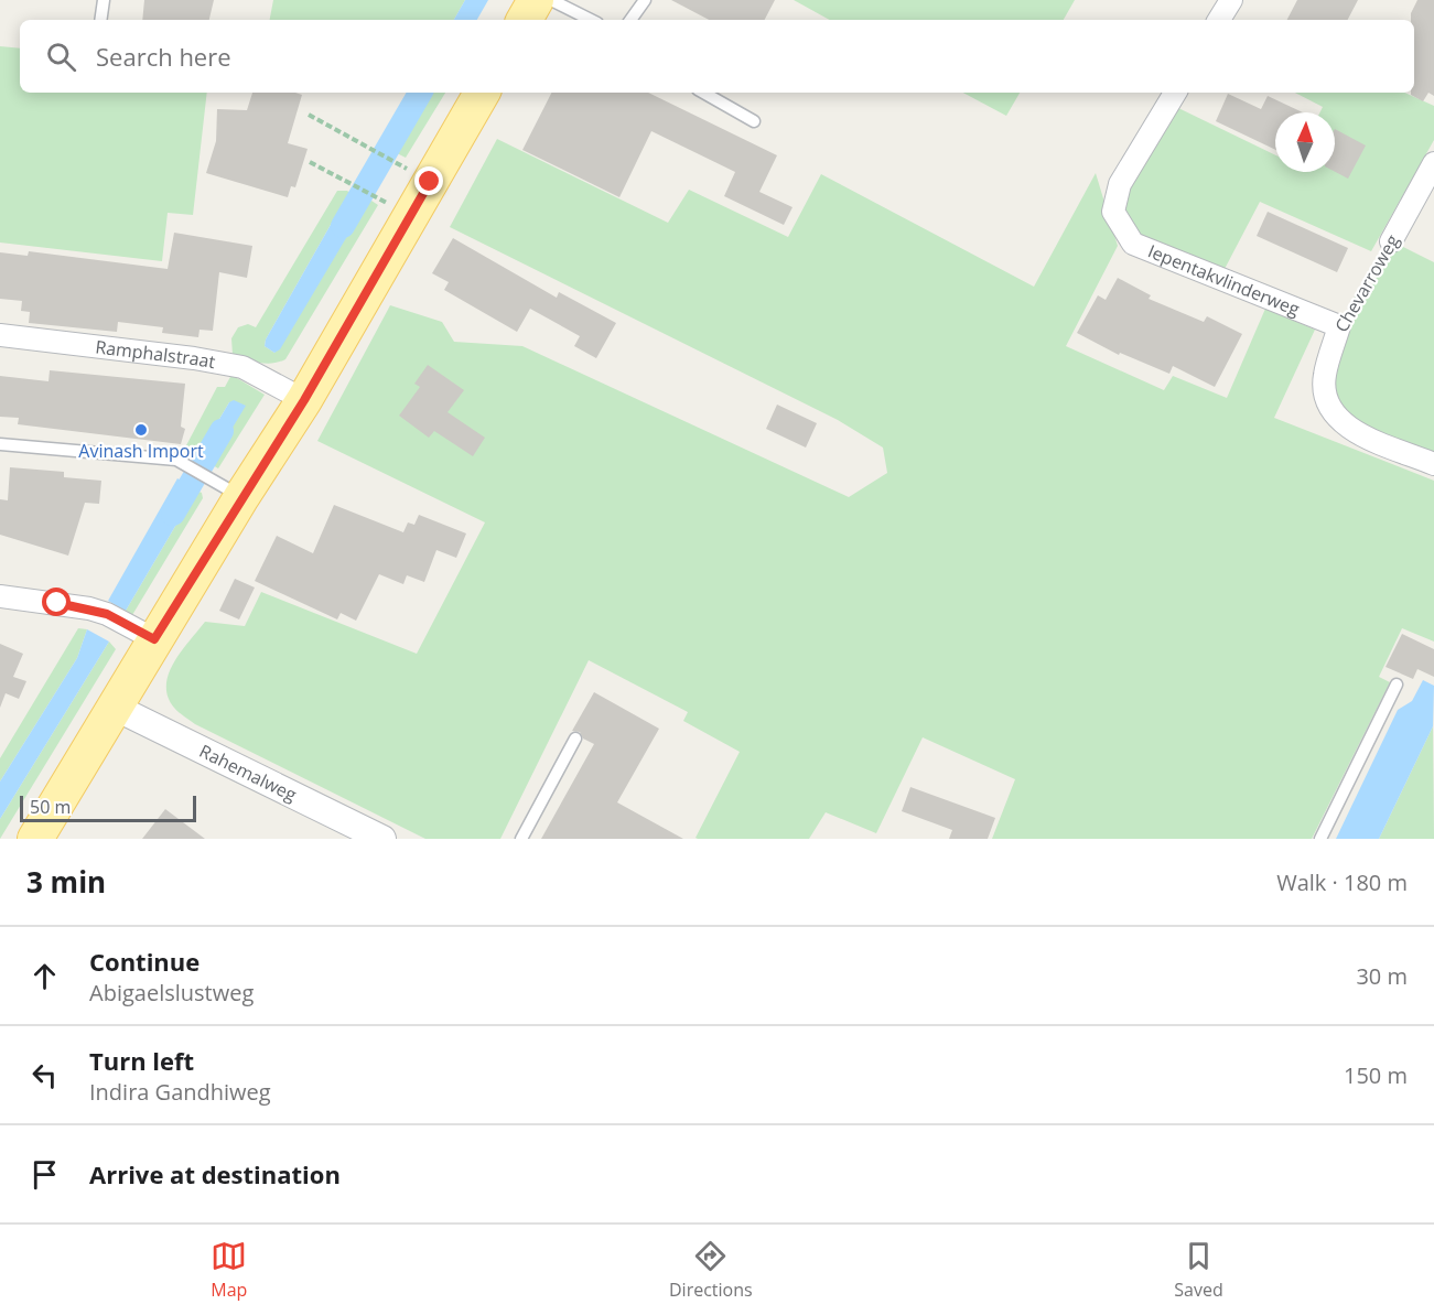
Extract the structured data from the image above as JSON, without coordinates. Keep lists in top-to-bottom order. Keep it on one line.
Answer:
{"streets":{"street":["Iepentakvlinderweg","Chevarroweg","Ramphalstraat","Rahemalweg"]},"crossings":[["Iepentakvlinderweg","Chevarroweg"]],"places":["Avinash Import"],"scale_bar":"50 m","north":"top","page":{"search":"Search here","scale":"50 m","heading":["3 min","Walk · 180 m"],"list":[["Continue","Abigaelslustweg","30 m"],["Turn left","Indira Gandhiweg","150 m"],"Arrive at destination"],"nav":["Map","Directions","Saved"]}}
